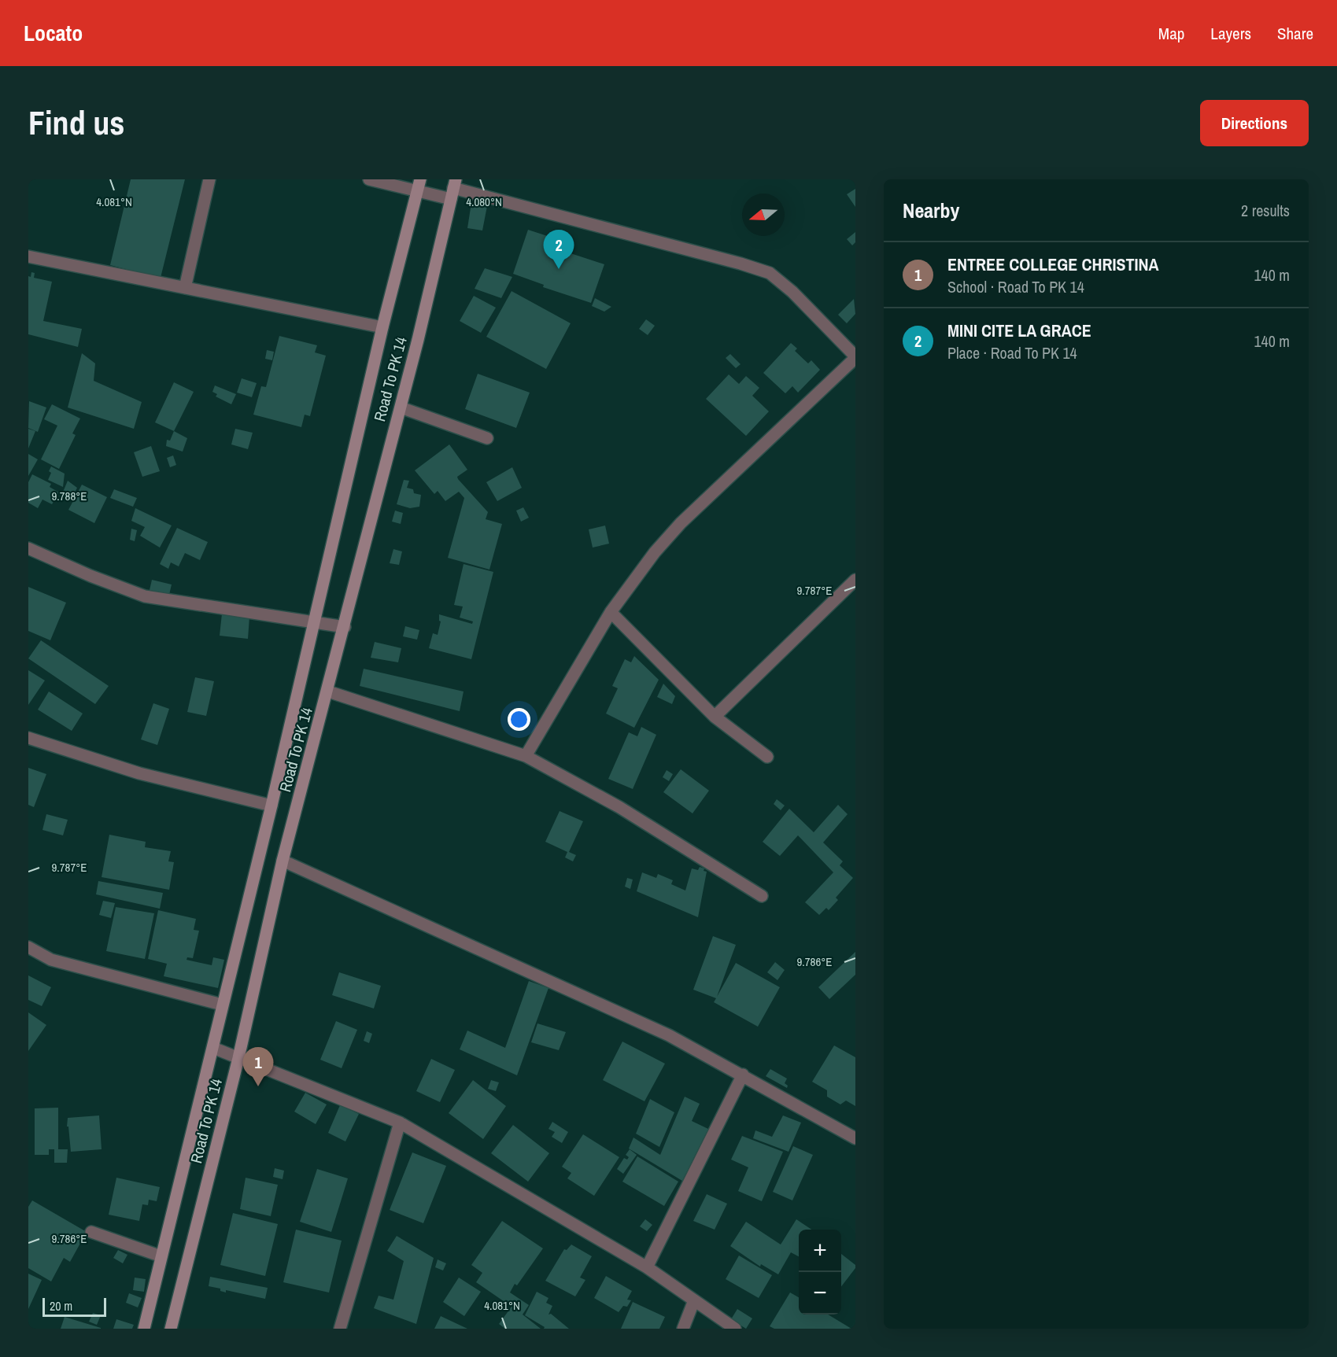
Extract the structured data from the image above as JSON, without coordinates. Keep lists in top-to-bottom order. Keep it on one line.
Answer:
{"streets":{"main road":["Road To PK 14"]},"scale_bar":"20 m","north":"left","page":{"header":"Locato","nav":["Map","Layers","Share"],"buttons":"Directions","title":"Find us","heading":["Nearby","2 results"],"pins":["2","1"],"list":[{"mark":"1","name":"ENTREE COLLEGE CHRISTINA","note":"School · Road To PK 14","value":"140 m"},{"mark":"2","name":"MINI CITE LA GRACE","note":"Place · Road To PK 14","value":"140 m"}],"map_buttons":["+","−"],"scale":"20 m"},"coordinates":["4.081°N","4.080°N","9.788°E","9.787°E","9.786°E"]}
